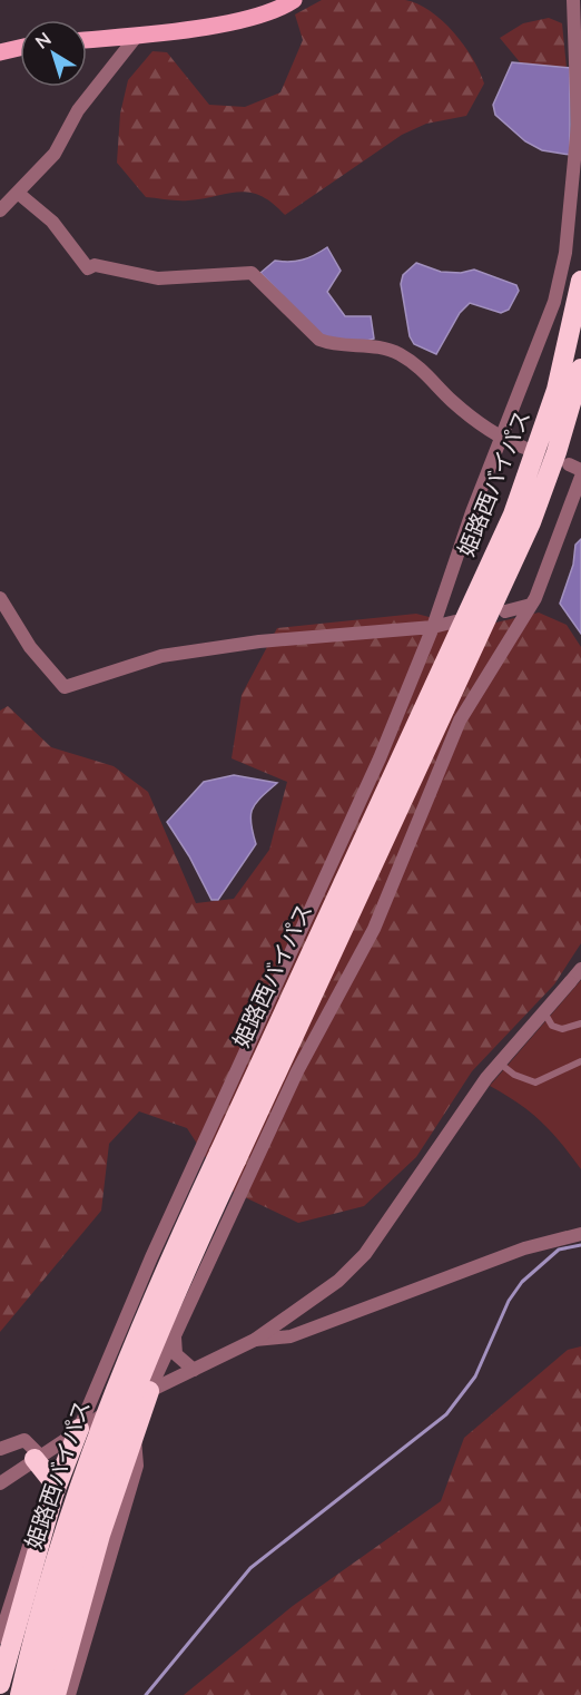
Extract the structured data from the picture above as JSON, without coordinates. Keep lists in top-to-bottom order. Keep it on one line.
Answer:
{"streets":{"highway":["姫路西バイパス"]},"north":"top left"}
